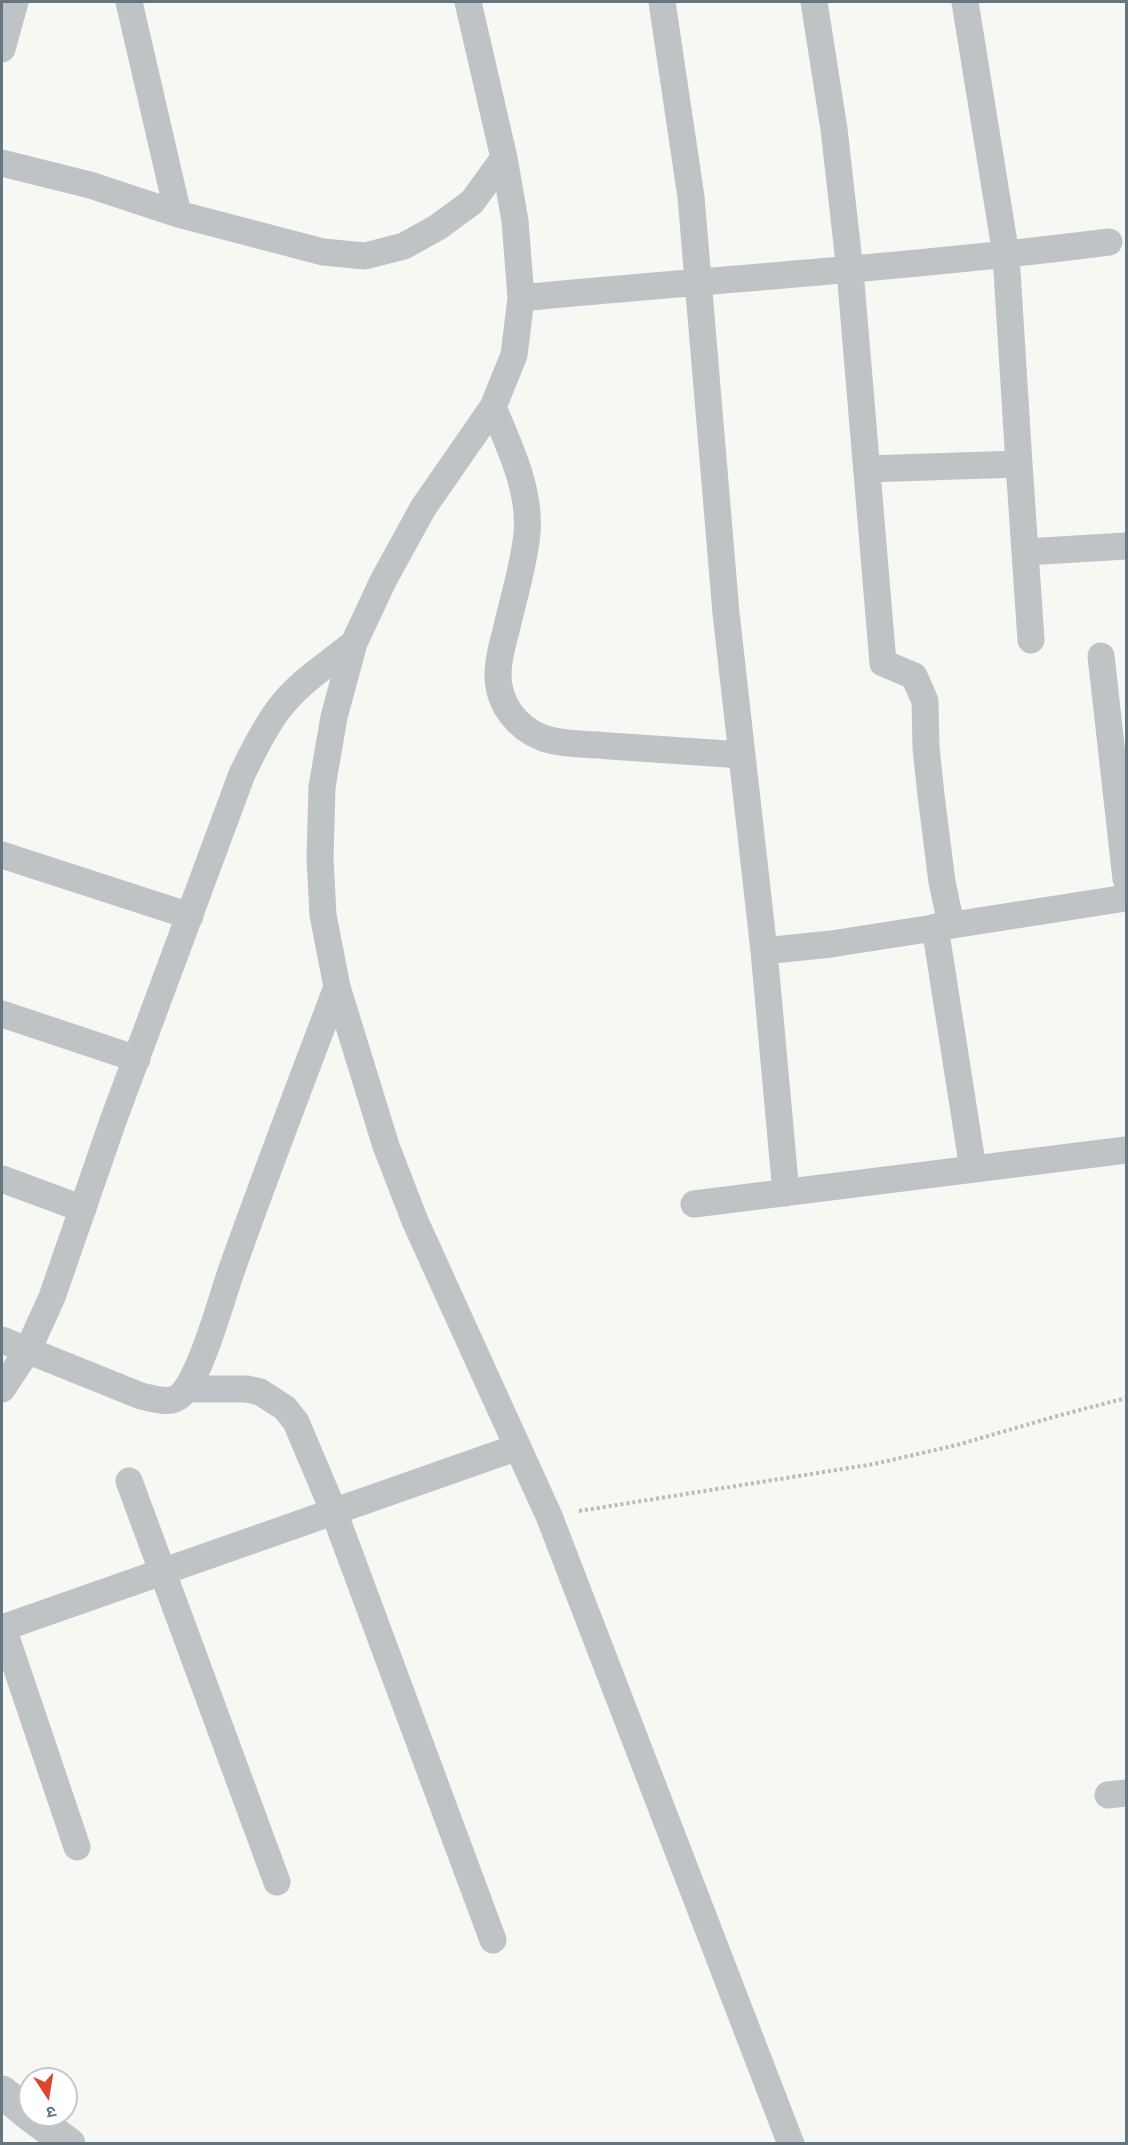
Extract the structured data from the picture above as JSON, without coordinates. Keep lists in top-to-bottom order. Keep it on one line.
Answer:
{"north":"bottom"}
